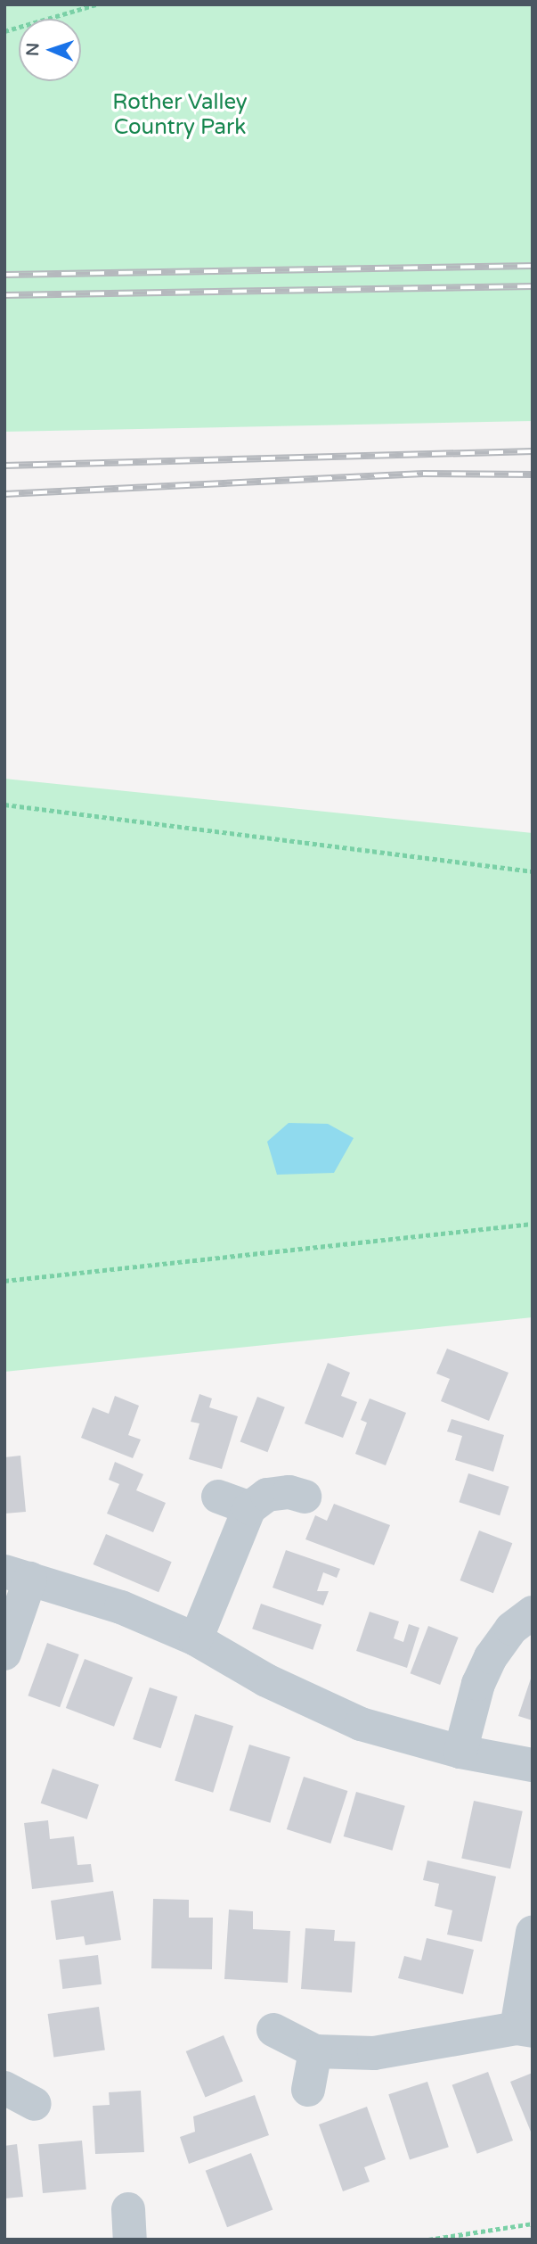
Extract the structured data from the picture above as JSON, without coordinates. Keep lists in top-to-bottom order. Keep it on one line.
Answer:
{"parks":["Rother Valley Country Park"],"north":"left"}
